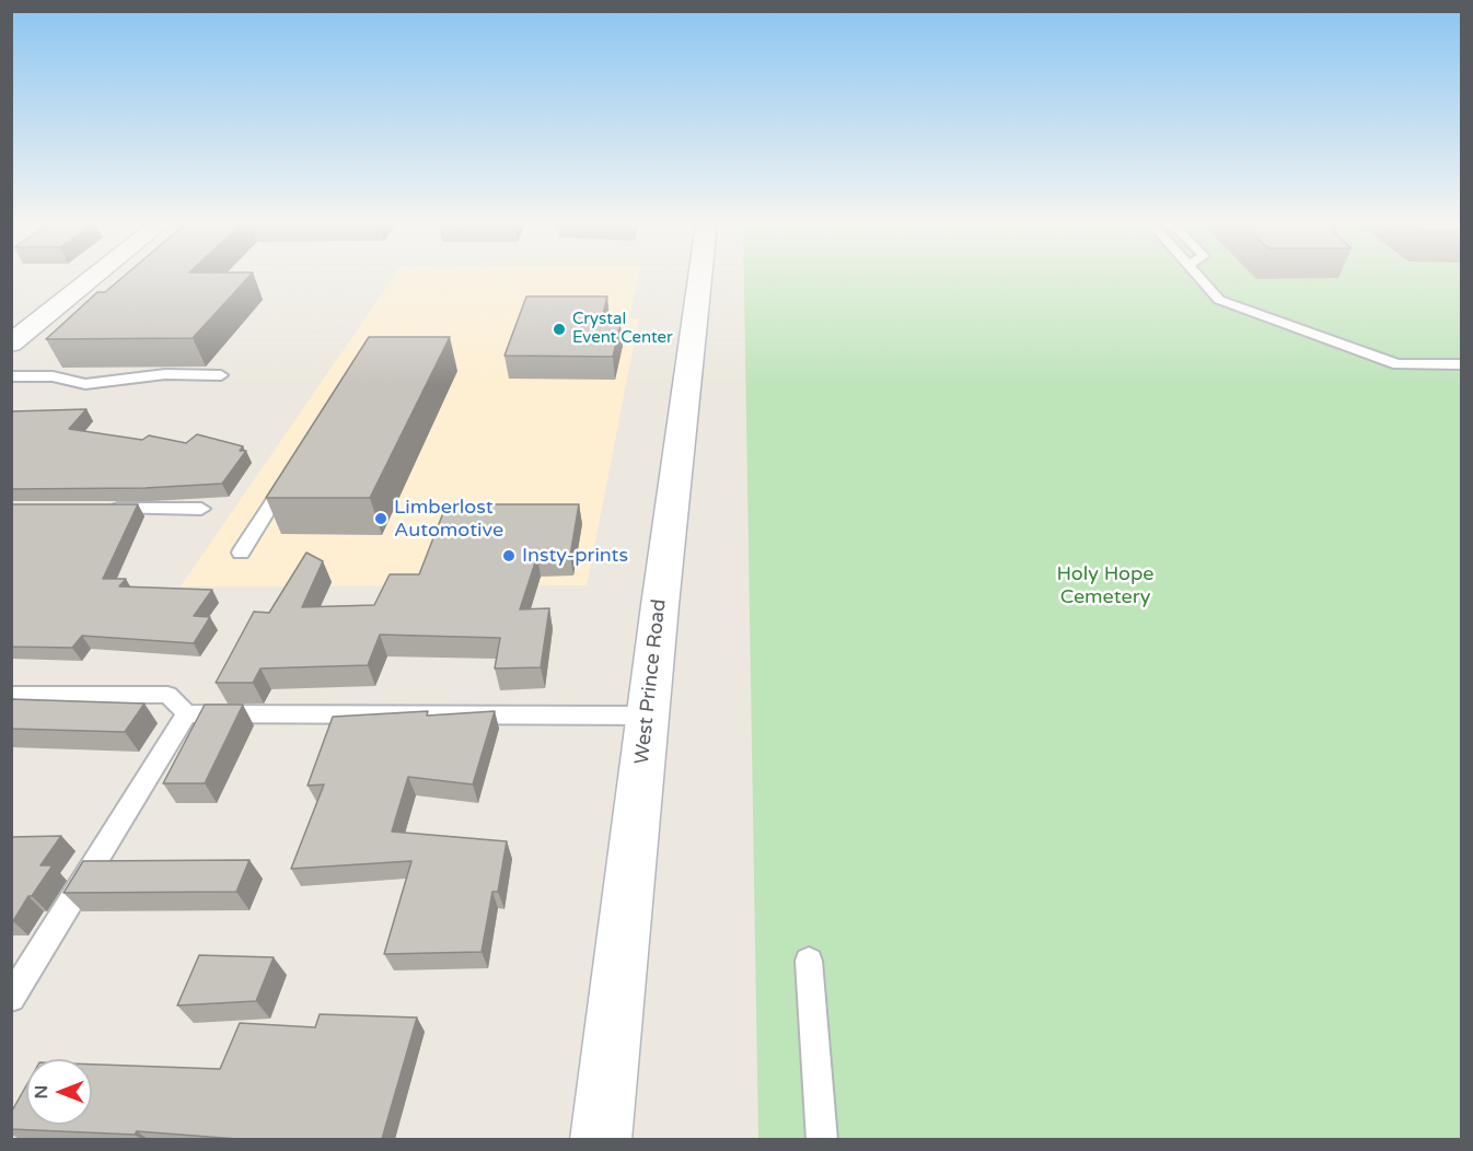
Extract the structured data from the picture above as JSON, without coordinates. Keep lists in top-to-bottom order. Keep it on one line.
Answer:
{"streets":{"main road":["West Prince Road"]},"parks":["Holy Hope Cemetery"],"places":["Crystal Event Center","Limberlost Automotive","Insty-prints"],"north":"left"}
